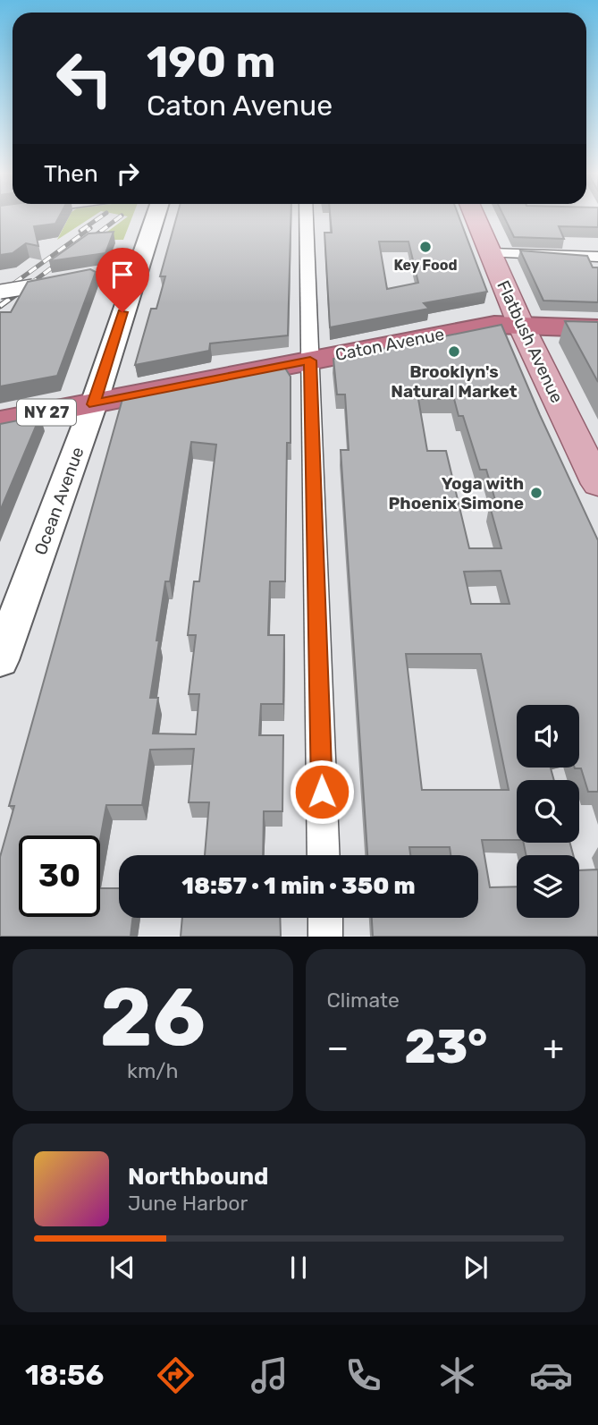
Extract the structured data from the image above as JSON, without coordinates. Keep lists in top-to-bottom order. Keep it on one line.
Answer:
{"streets":{"highway":["Caton Avenue","NY 27"],"main road":["Flatbush Avenue","Ocean Avenue"]},"crossings":[["Flatbush Avenue","Caton Avenue"],["Caton Avenue","Ocean Avenue"]],"places":["Key Food","Brooklyn's Natural Market","Yoga with Phoenix Simone"],"page":{"turn":["190 m","Caton Avenue"],"then":"Then","limit":"30","trip":"18:57 · 1 min · 350 m","tile":[["26","km/h"],"Climate"],"heat":["−","23°","+"],"song":["Northbound","June Harbor"],"tabs":"18:56"}}
